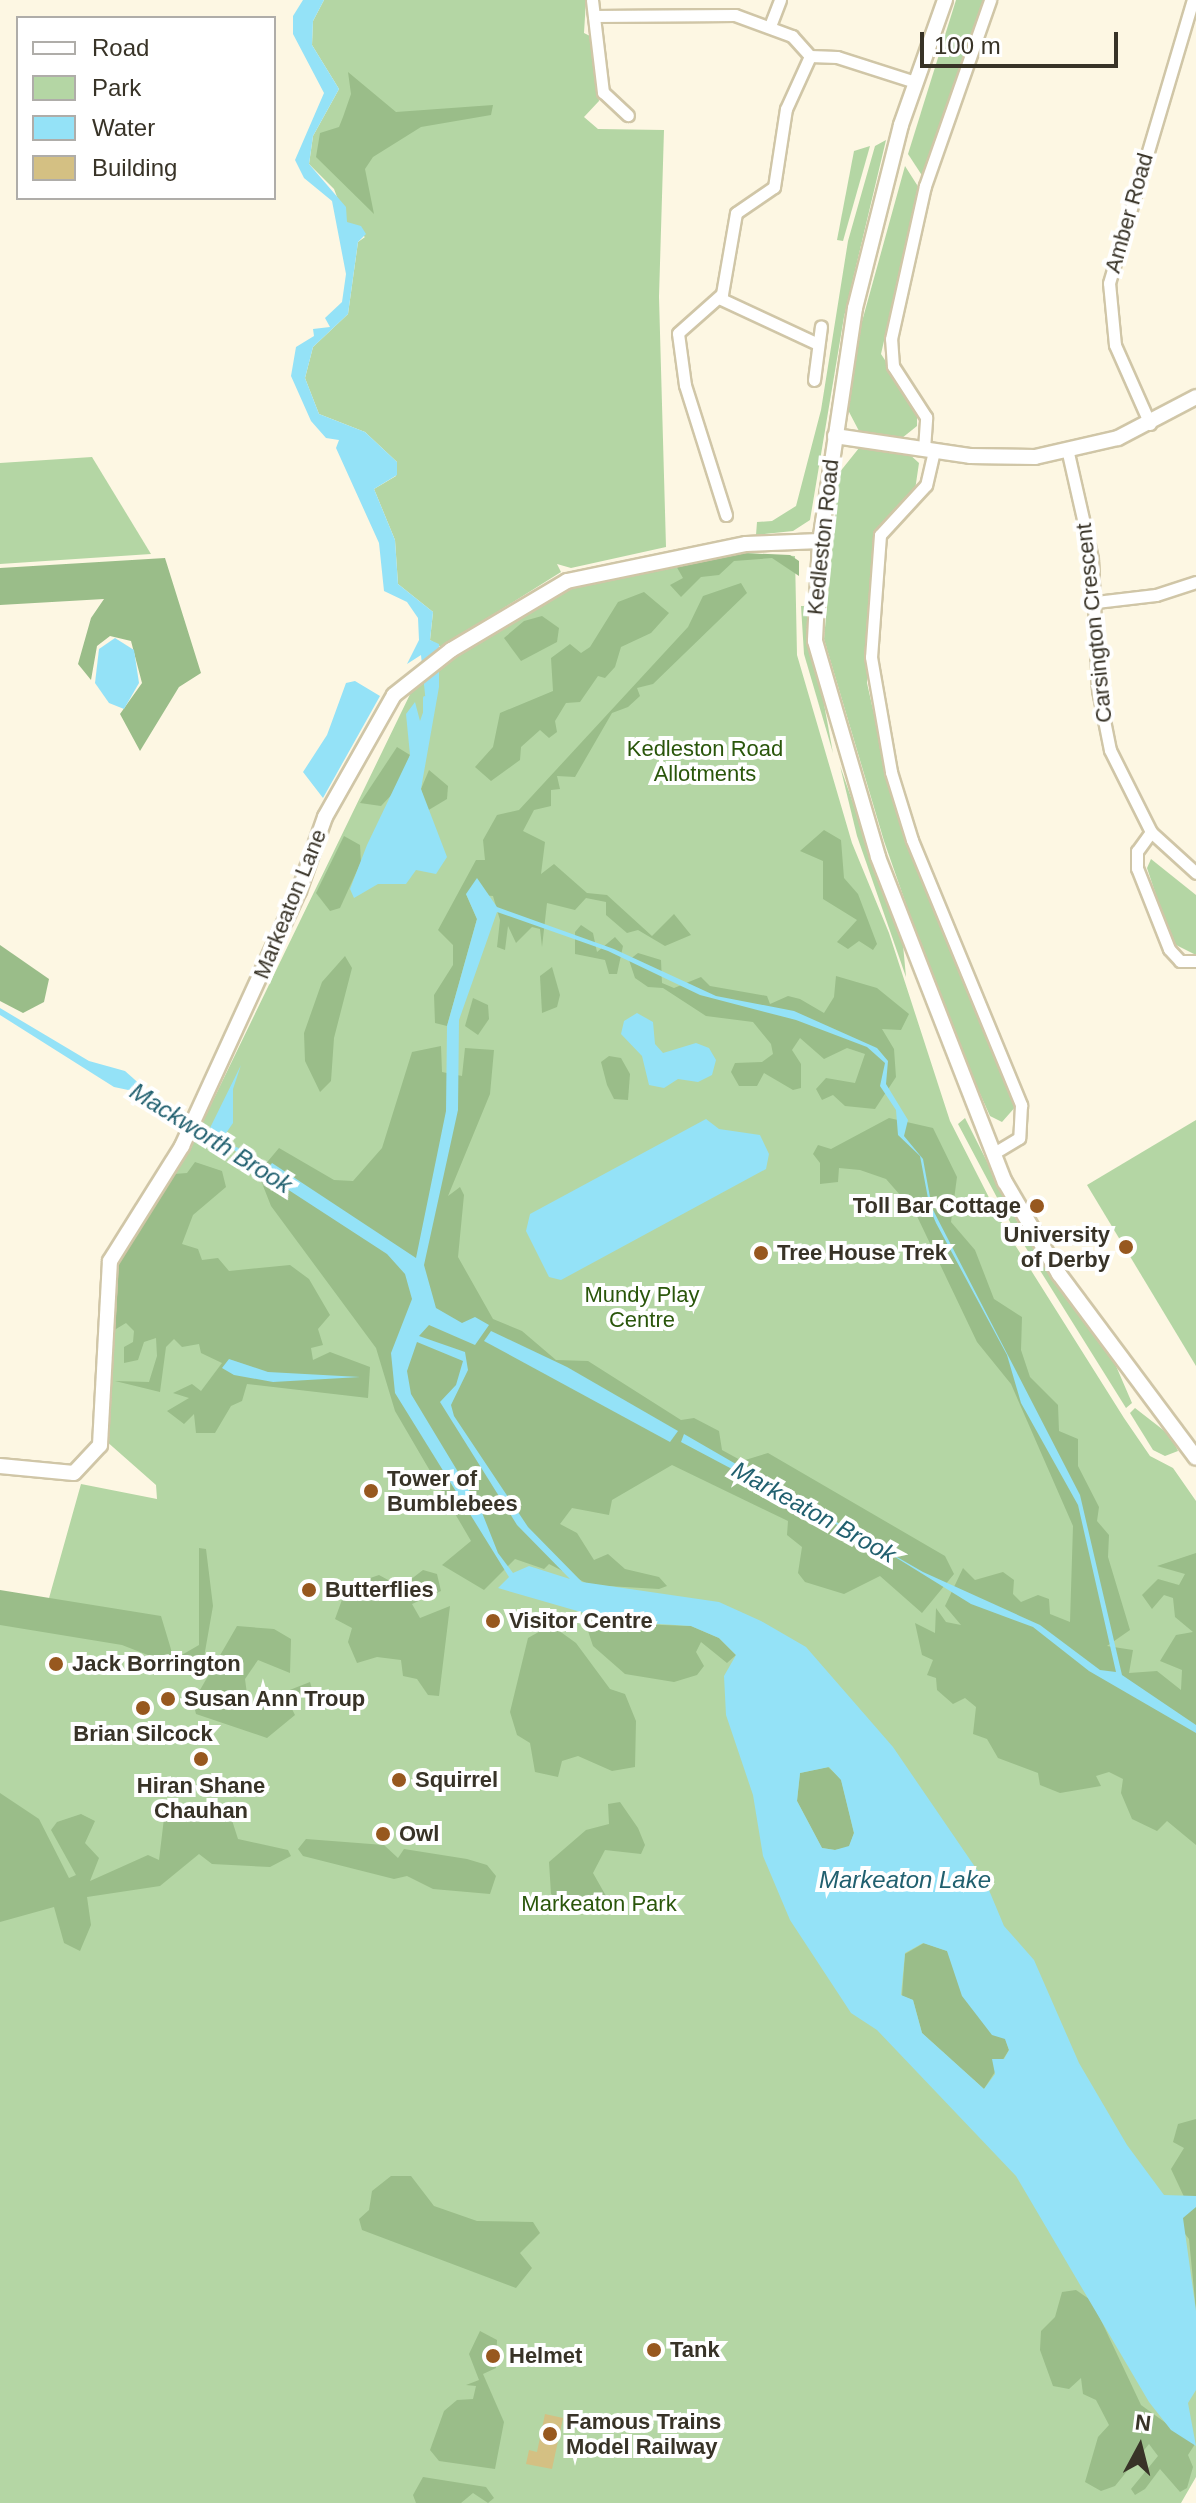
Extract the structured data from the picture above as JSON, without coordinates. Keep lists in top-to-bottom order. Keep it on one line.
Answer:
{"streets":{"street":["Amber Road","Kedleston Road","Carsington Crescent","Markeaton Lane"]},"crossings":[["Kedleston Road","Markeaton Lane"]],"water":["Mackworth Brook","Markeaton Brook","Markeaton Lake"],"parks":["Kedleston Road Allotments","Mundy Play Centre","Markeaton Park"],"places":["Toll Bar Cottage","University of Derby","Tree House Trek","Tower of Bumblebees","Butterflies","Visitor Centre","Jack Borrington","Susan Ann Troup","Brian Silcock","Hiran Shane Chauhan","Squirrel","Owl","Tank","Helmet","Famous Trains Model Railway"],"legend":["Road","Park","Water","Building"],"scale_bar":"100 m","north":"top"}
